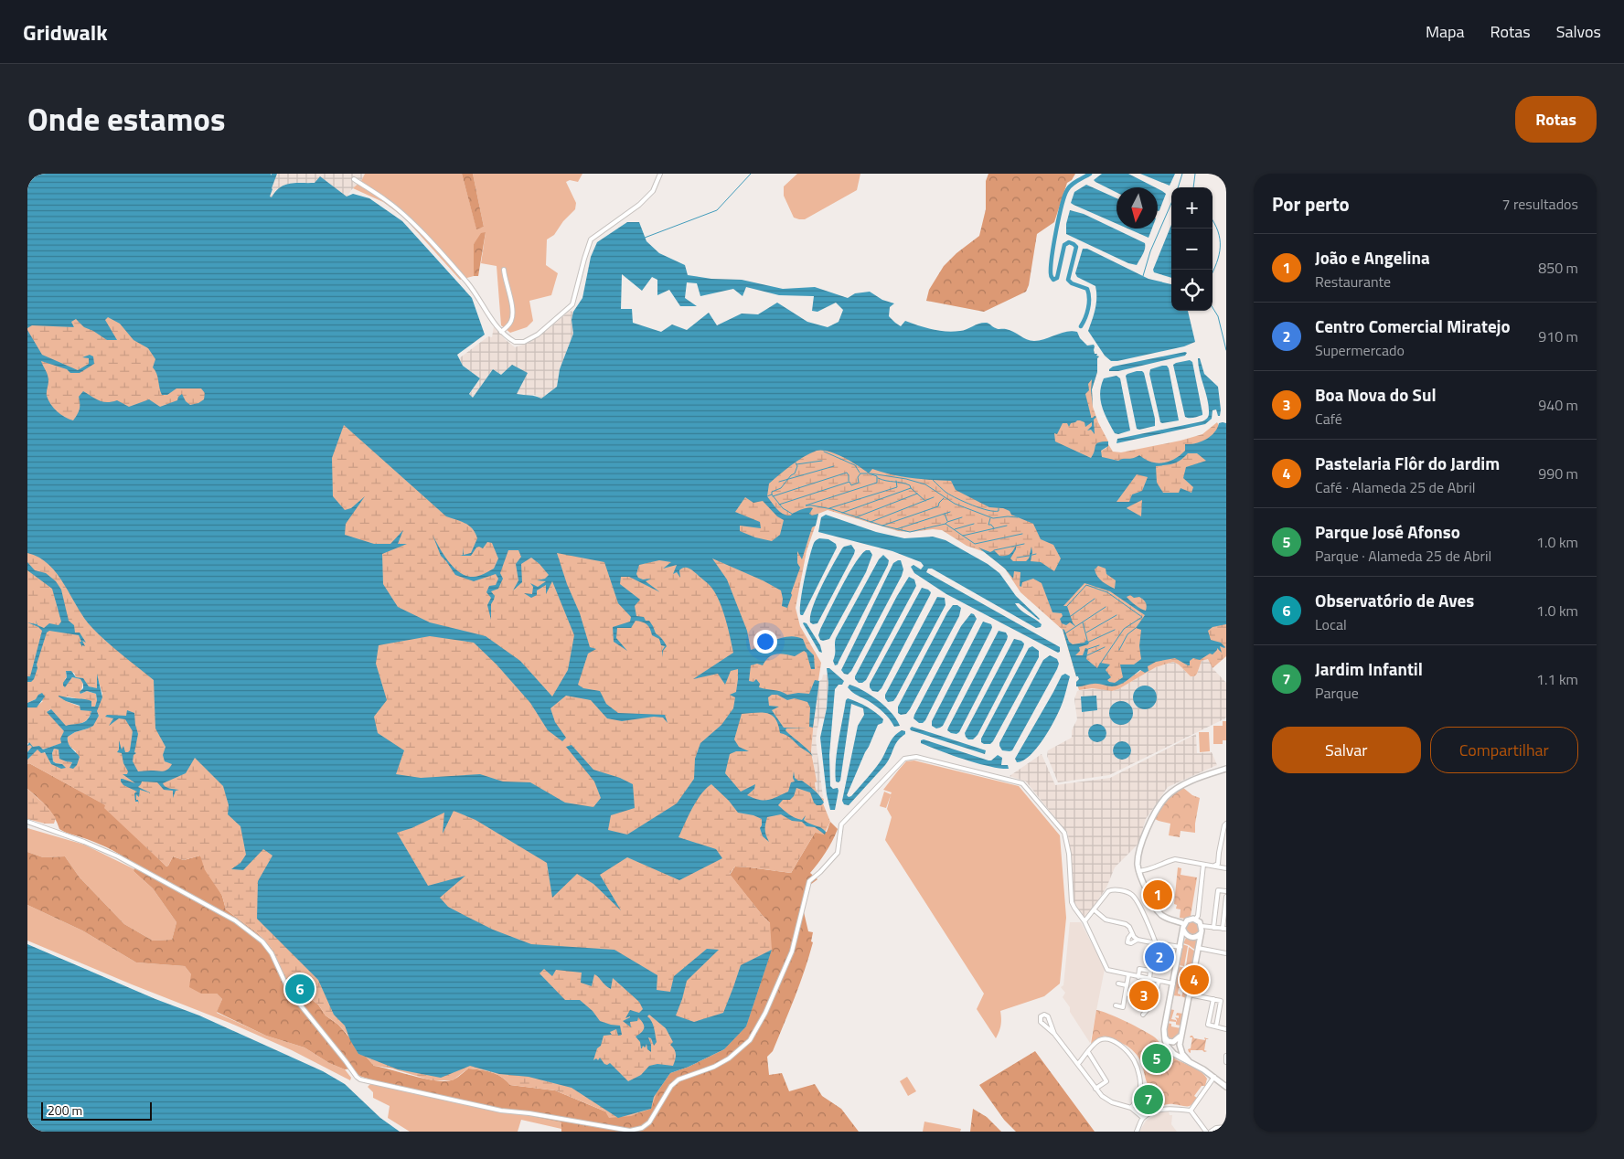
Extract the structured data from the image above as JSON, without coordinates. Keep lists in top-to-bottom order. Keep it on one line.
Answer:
{"scale_bar":"200 m","north":"bottom","page":{"header":"Gridwalk","nav":["Mapa","Rotas","Salvos"],"title":"Onde estamos","buttons":["Rotas",["Salvar","Compartilhar"]],"heading":["Por perto","7 resultados"],"map_buttons":["+","−"],"list":[{"mark":"1","name":"João e Angelina","note":"Restaurante","value":"850 m"},{"mark":"2","name":"Centro Comercial Miratejo","note":"Supermercado","value":"910 m"},{"mark":"3","name":"Boa Nova do Sul","note":"Café","value":"940 m"},{"mark":"4","name":"Pastelaria Flôr do Jardim","note":"Café · Alameda 25 de Abril","value":"990 m"},{"mark":"5","name":"Parque José Afonso","note":"Parque · Alameda 25 de Abril","value":"1.0 km"},{"mark":"6","name":"Observatório de Aves","note":"Local","value":"1.0 km"},{"mark":"7","name":"Jardim Infantil","note":"Parque","value":"1.1 km"}],"pins":["1","2","4","6","3","5","7"],"scale":"200 m"}}
